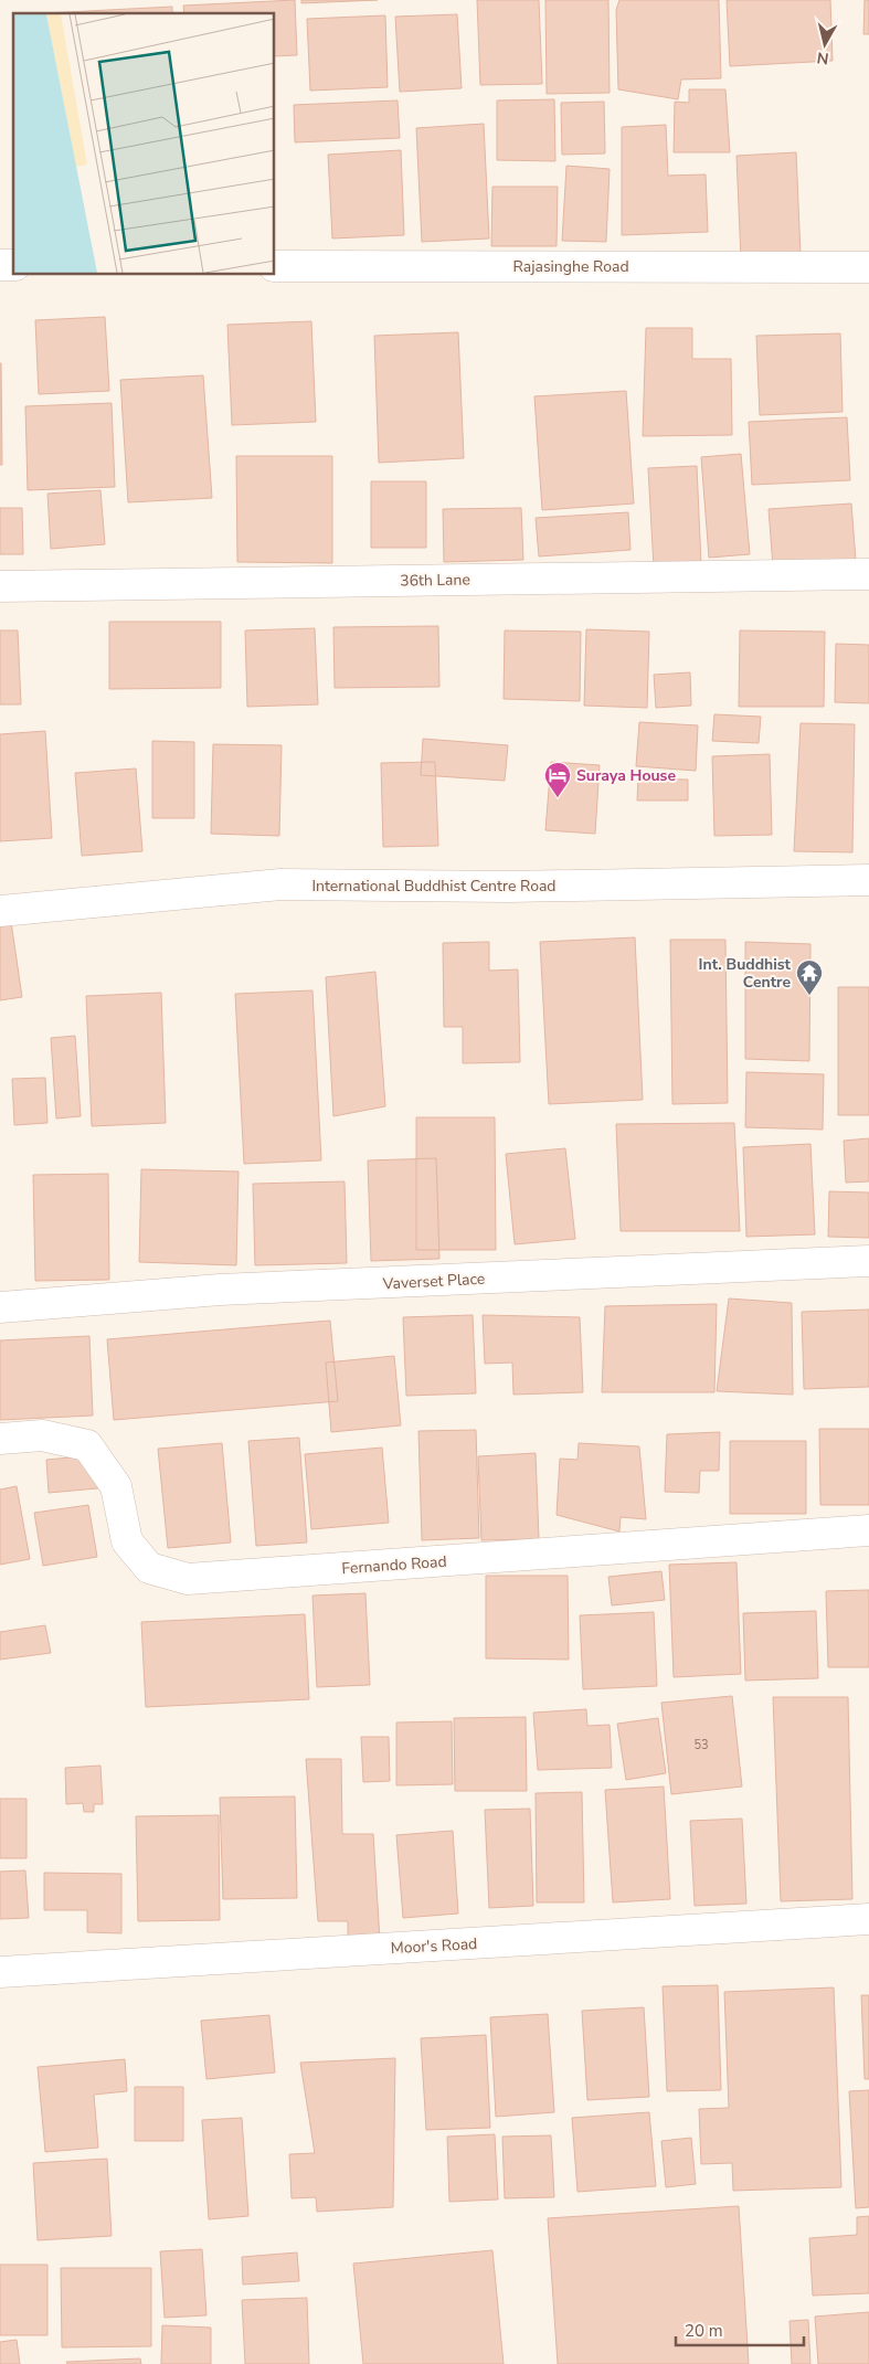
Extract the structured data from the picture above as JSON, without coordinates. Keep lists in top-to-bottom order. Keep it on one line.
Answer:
{"streets":{"street":["Rajasinghe Road","36th Lane","International Buddhist Centre Road","Vaverset Place","Fernando Road","Moor's Road"]},"places":{"hotel":["Suraya House"],"temple":["Int. Buddhist Centre"]},"house_numbers":["53"],"scale_bar":"20 m","north":"bottom"}
